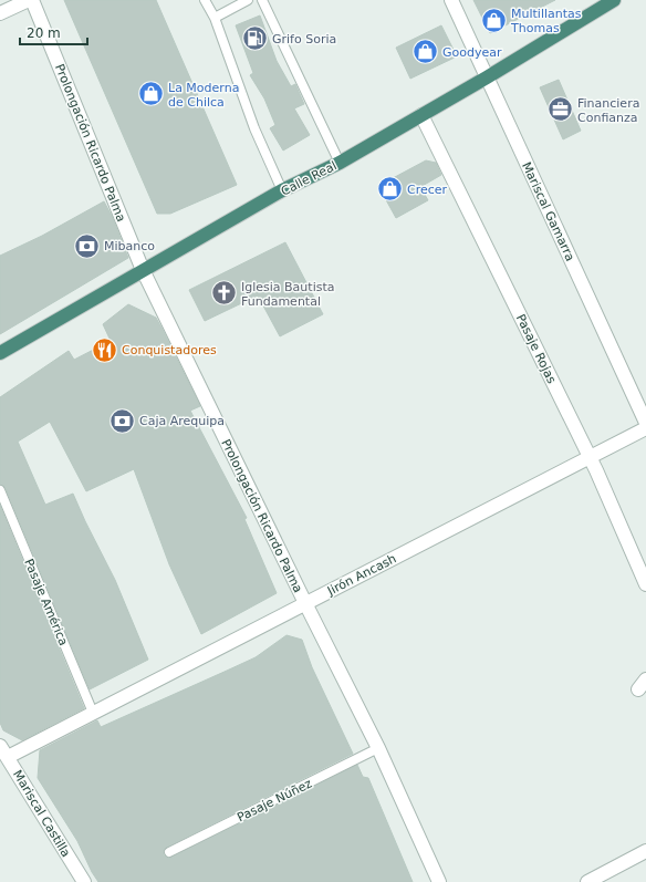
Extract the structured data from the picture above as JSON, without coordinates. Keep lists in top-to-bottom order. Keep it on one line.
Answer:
{"streets":{"highway":["Calle Real"],"street":["Prolongación Ricardo Palma","Mariscal Gamarra","Pasaje Rojas","Jirón Ancash","Mariscal Castilla"],"lane":["Pasaje América","Pasaje Núñez"]},"crossings":[["Prolongación Ricardo Palma","Calle Real"],["Prolongación Ricardo Palma","Jirón Ancash"],["Prolongación Ricardo Palma","Pasaje Núñez"],["Calle Real","Mariscal Gamarra"],["Calle Real","Pasaje Rojas"],["Pasaje Rojas","Jirón Ancash"],["Jirón Ancash","Pasaje América"],["Jirón Ancash","Mariscal Castilla"]],"places":{"shop":["Multillantas Thomas","Goodyear","La Moderna de Chilca","Crecer"],"fuel station":["Grifo Soria"],"office":["Financiera Confianza"],"bank":["Mibanco","Caja Arequipa"],"church":["Iglesia Bautista Fundamental"],"restaurant":["Conquistadores"]},"scale_bar":"20 m"}
